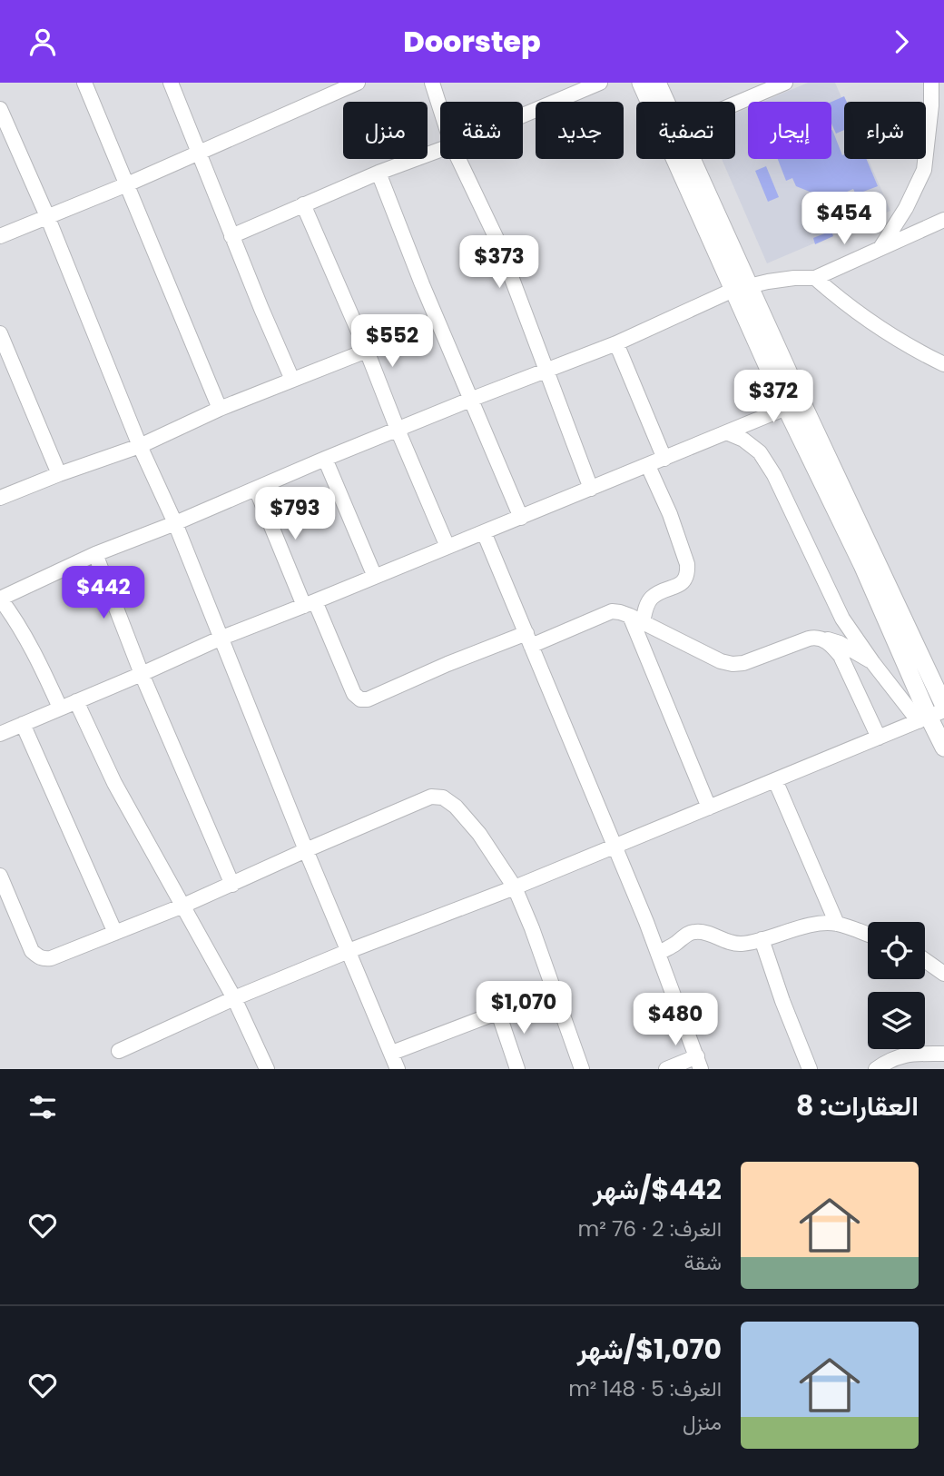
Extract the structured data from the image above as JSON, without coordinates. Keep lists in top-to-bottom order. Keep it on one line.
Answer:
{"page":{"header":"Doorstep","chip":["شراء","إيجار","تصفية","جديد","شقة","منزل"],"price":["$454","$373","$552","$372","$793","$442","$1,070","$480"],"heading":"العقارات: 8","list":[{"name":"$442/شهر","note":"الغرف: 2 · 76 m² · شقة"},{"name":"$1,070/شهر","note":"الغرف: 5 · 148 m² · منزل"}]}}
